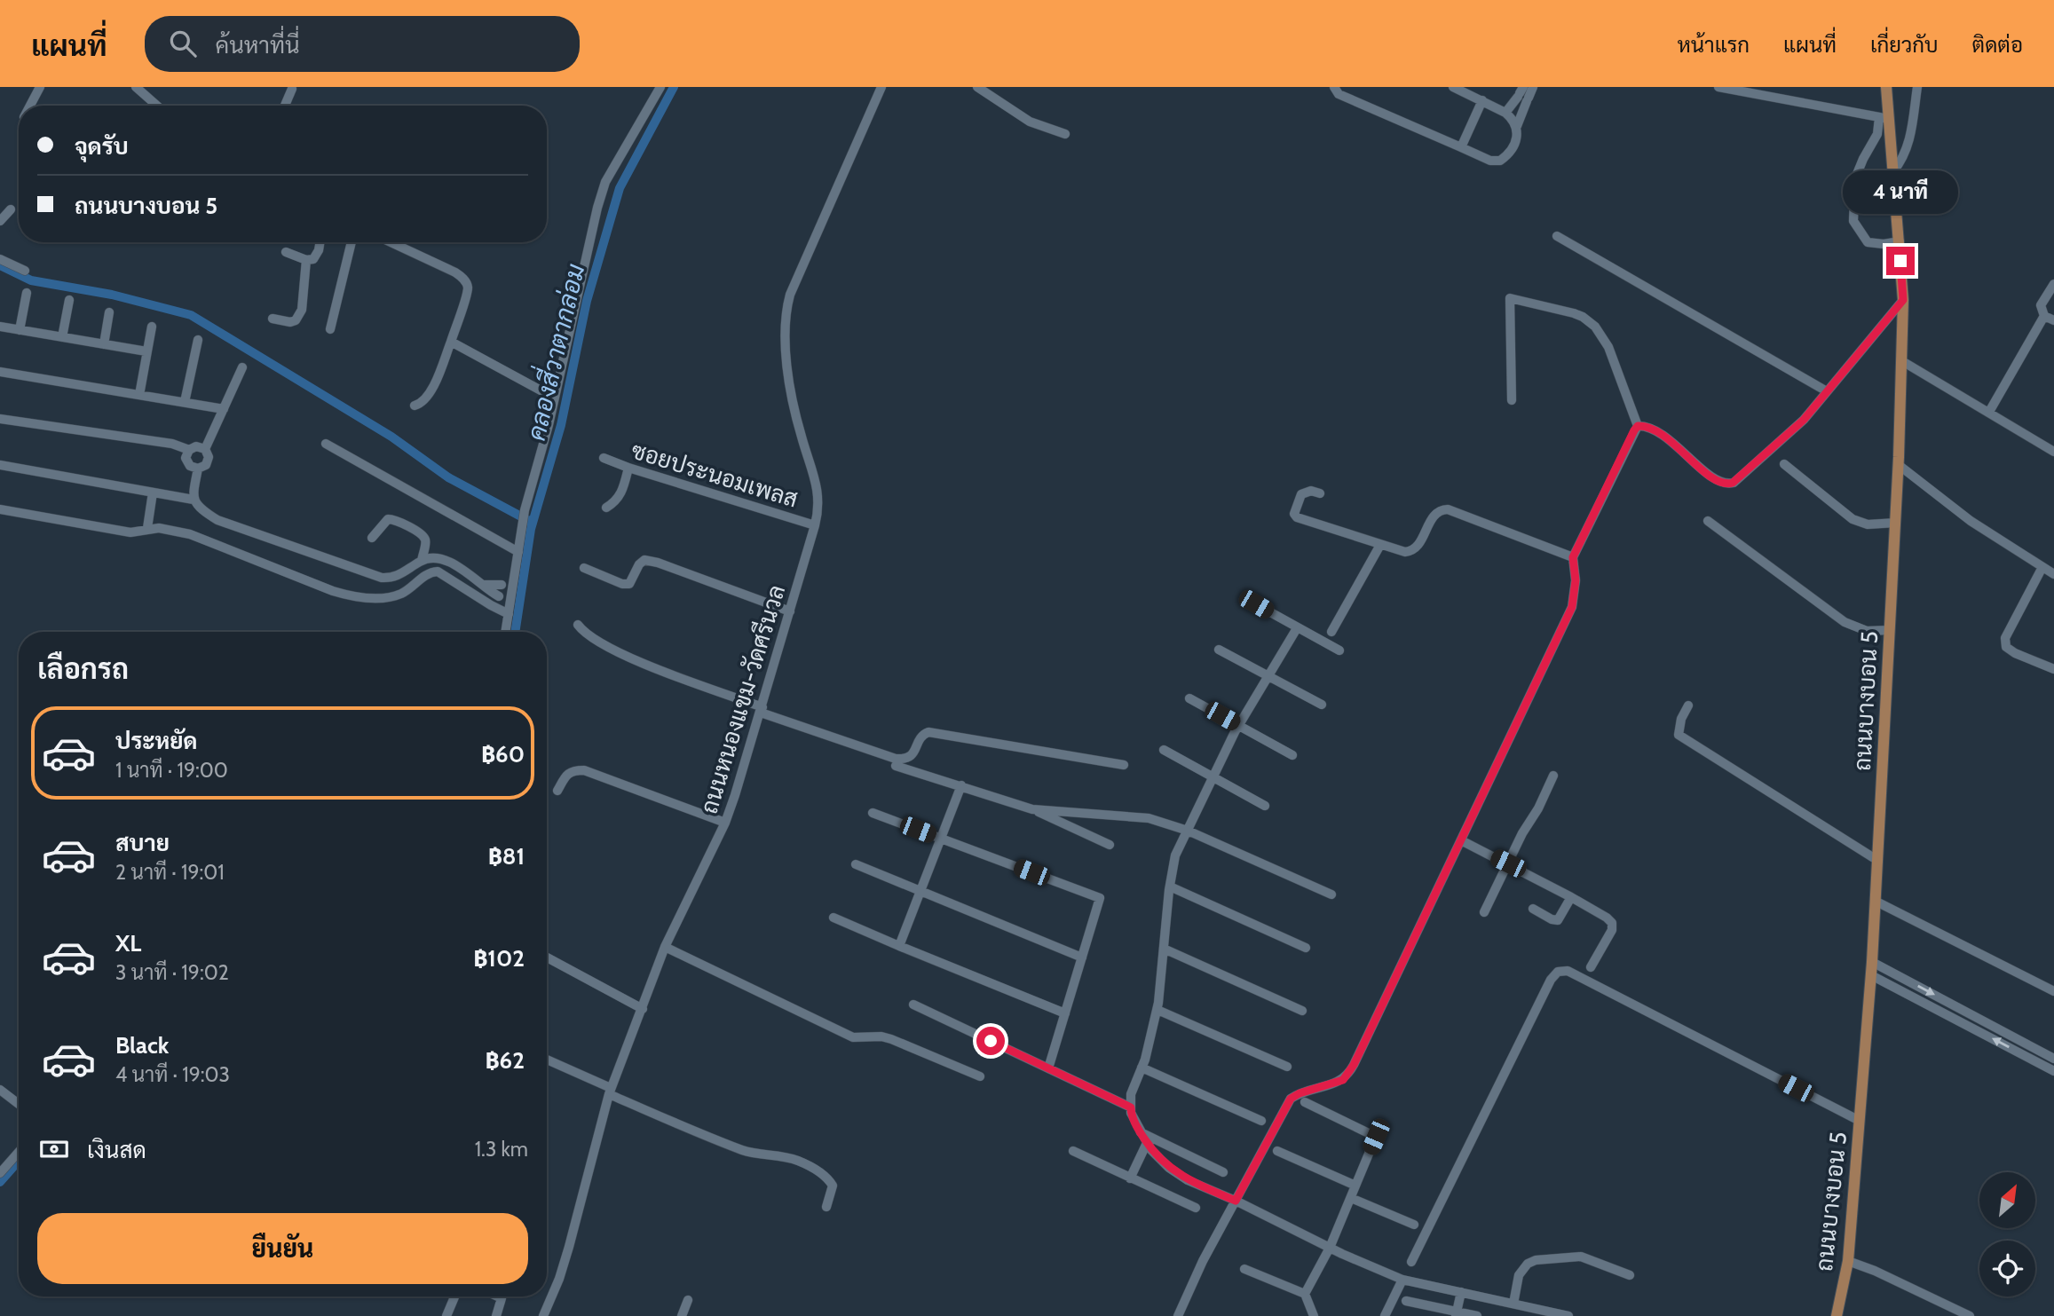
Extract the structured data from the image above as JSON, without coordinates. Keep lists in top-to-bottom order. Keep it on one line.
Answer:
{"streets":{"main road":["ถนนบางบอน 5"],"street":["ซอยประนอมเพลส","ถนนหนองแขม-วัดศรีนวล"]},"crossings":[["ซอยประนอมเพลส","ถนนหนองแขม-วัดศรีนวล"]],"water":["คลองสี่วาตากล่อม"],"north":"top right","page":{"header":"แผนที่","search":"ค้นหาที่นี่","nav":["หน้าแรก","แผนที่","เกี่ยวกับ","ติดต่อ"],"banner":["จุดรับ","ถนนบางบอน 5"],"bubble":"4 นาที","heading":"เลือกรถ","list":[{"name":"ประหยัด","note":"1 นาที · 19:00","value":"฿60"},{"name":"สบาย","note":"2 นาที · 19:01","value":"฿81"},{"name":"XL","note":"3 นาที · 19:02","value":"฿102"},{"name":"Black","note":"4 นาที · 19:03","value":"฿62"}],"pay":["เงินสด","1.3 km"],"buttons":"ยืนยัน"}}
